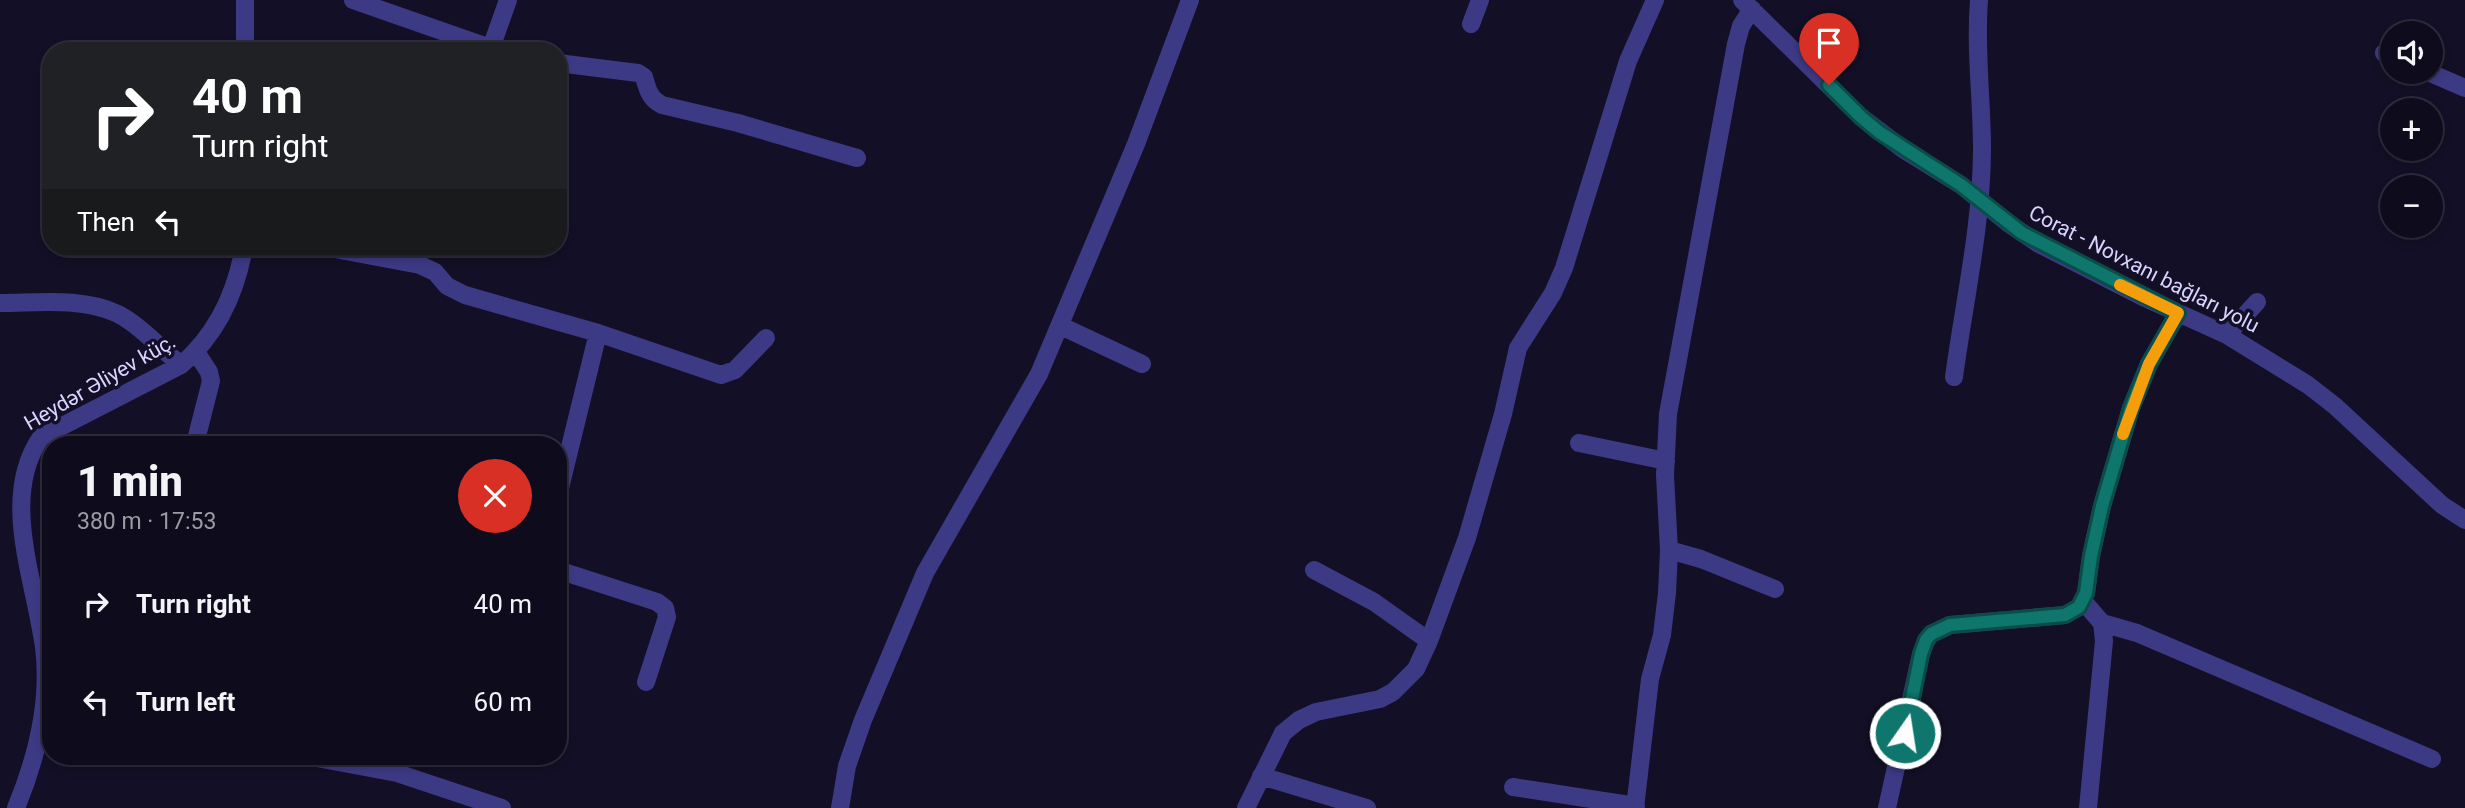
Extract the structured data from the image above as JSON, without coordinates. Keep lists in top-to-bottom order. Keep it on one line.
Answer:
{"streets":{"street":["Corat - Novxanı bağları yolu","Heydər Əliyev küç."]},"page":{"map_buttons":["+","−"],"turn":["40 m","Turn right"],"then":"Then","heading":["1 min","380 m · 17:53"],"list":[{"name":"Turn right","value":"40 m"},{"name":"Turn left","value":"60 m"}]}}
